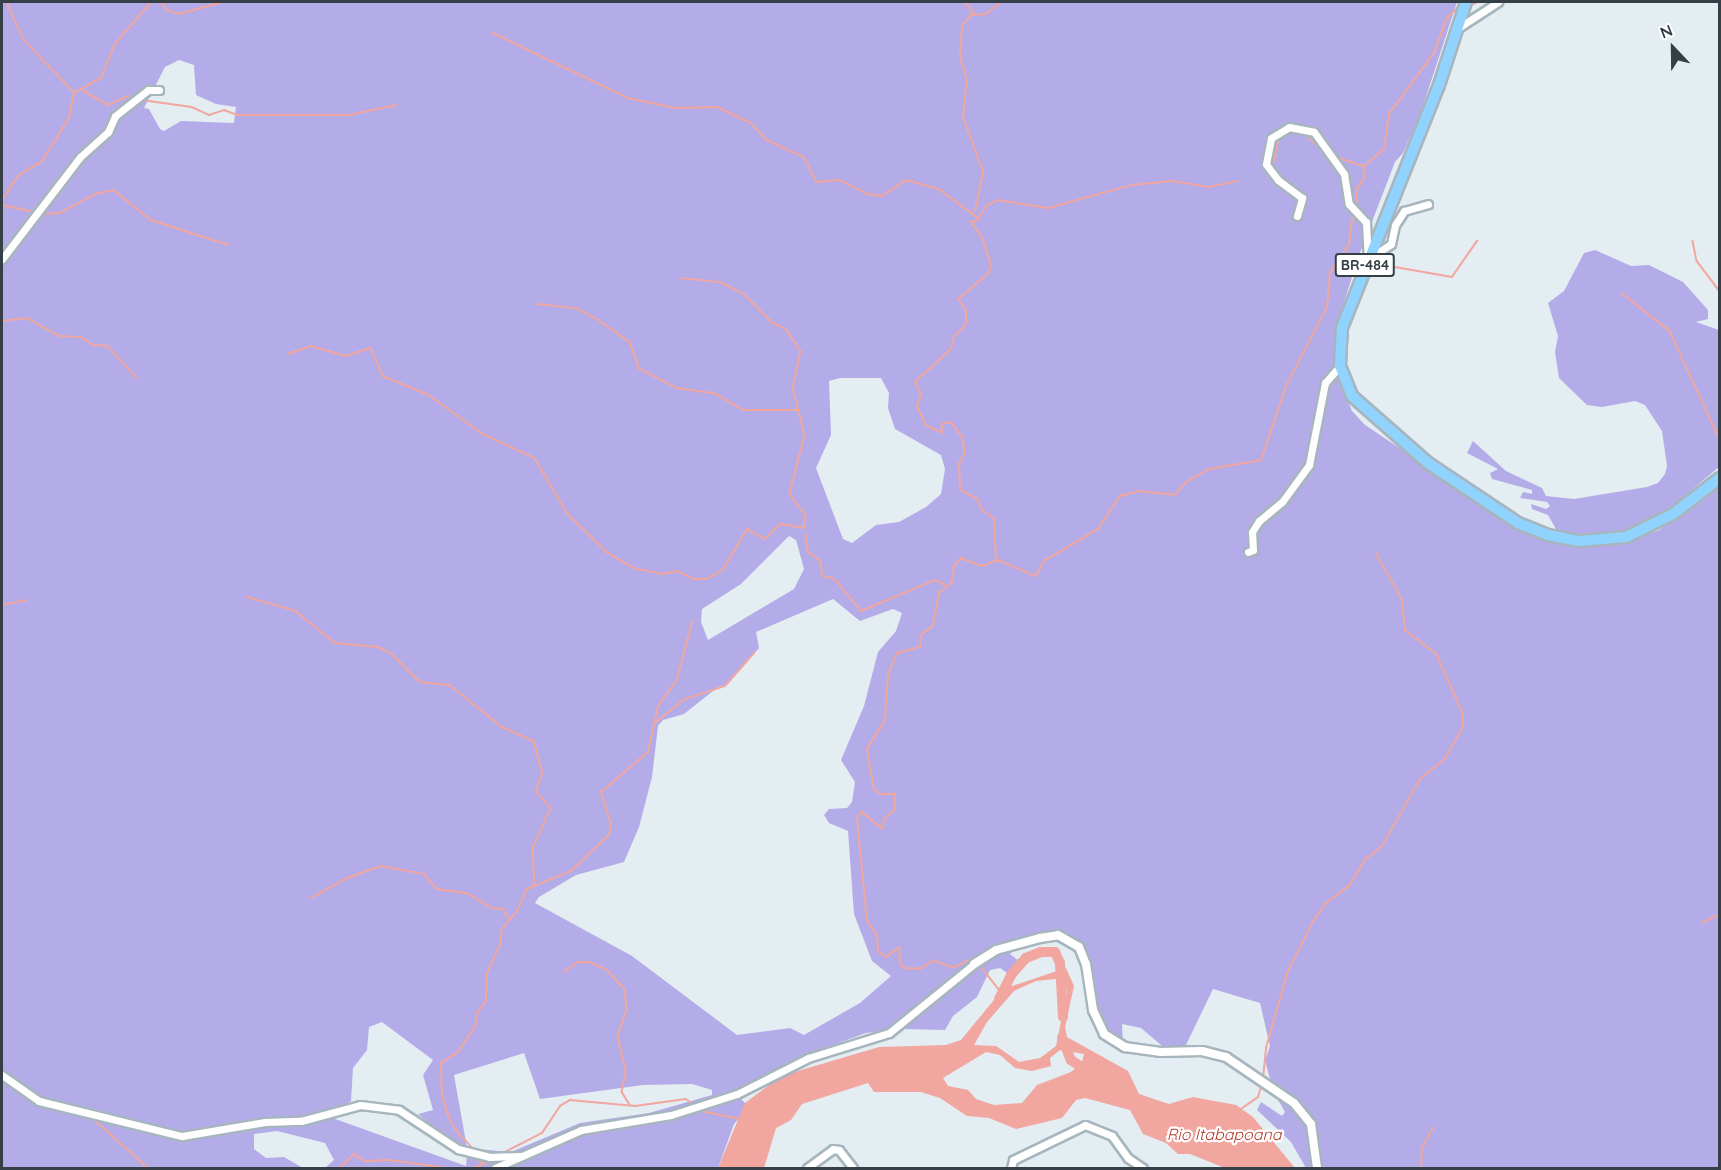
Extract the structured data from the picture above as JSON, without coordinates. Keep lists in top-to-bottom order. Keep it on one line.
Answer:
{"streets":{"main road":["BR-484"]},"water":["Rio Itabapoana"],"north":"top"}
